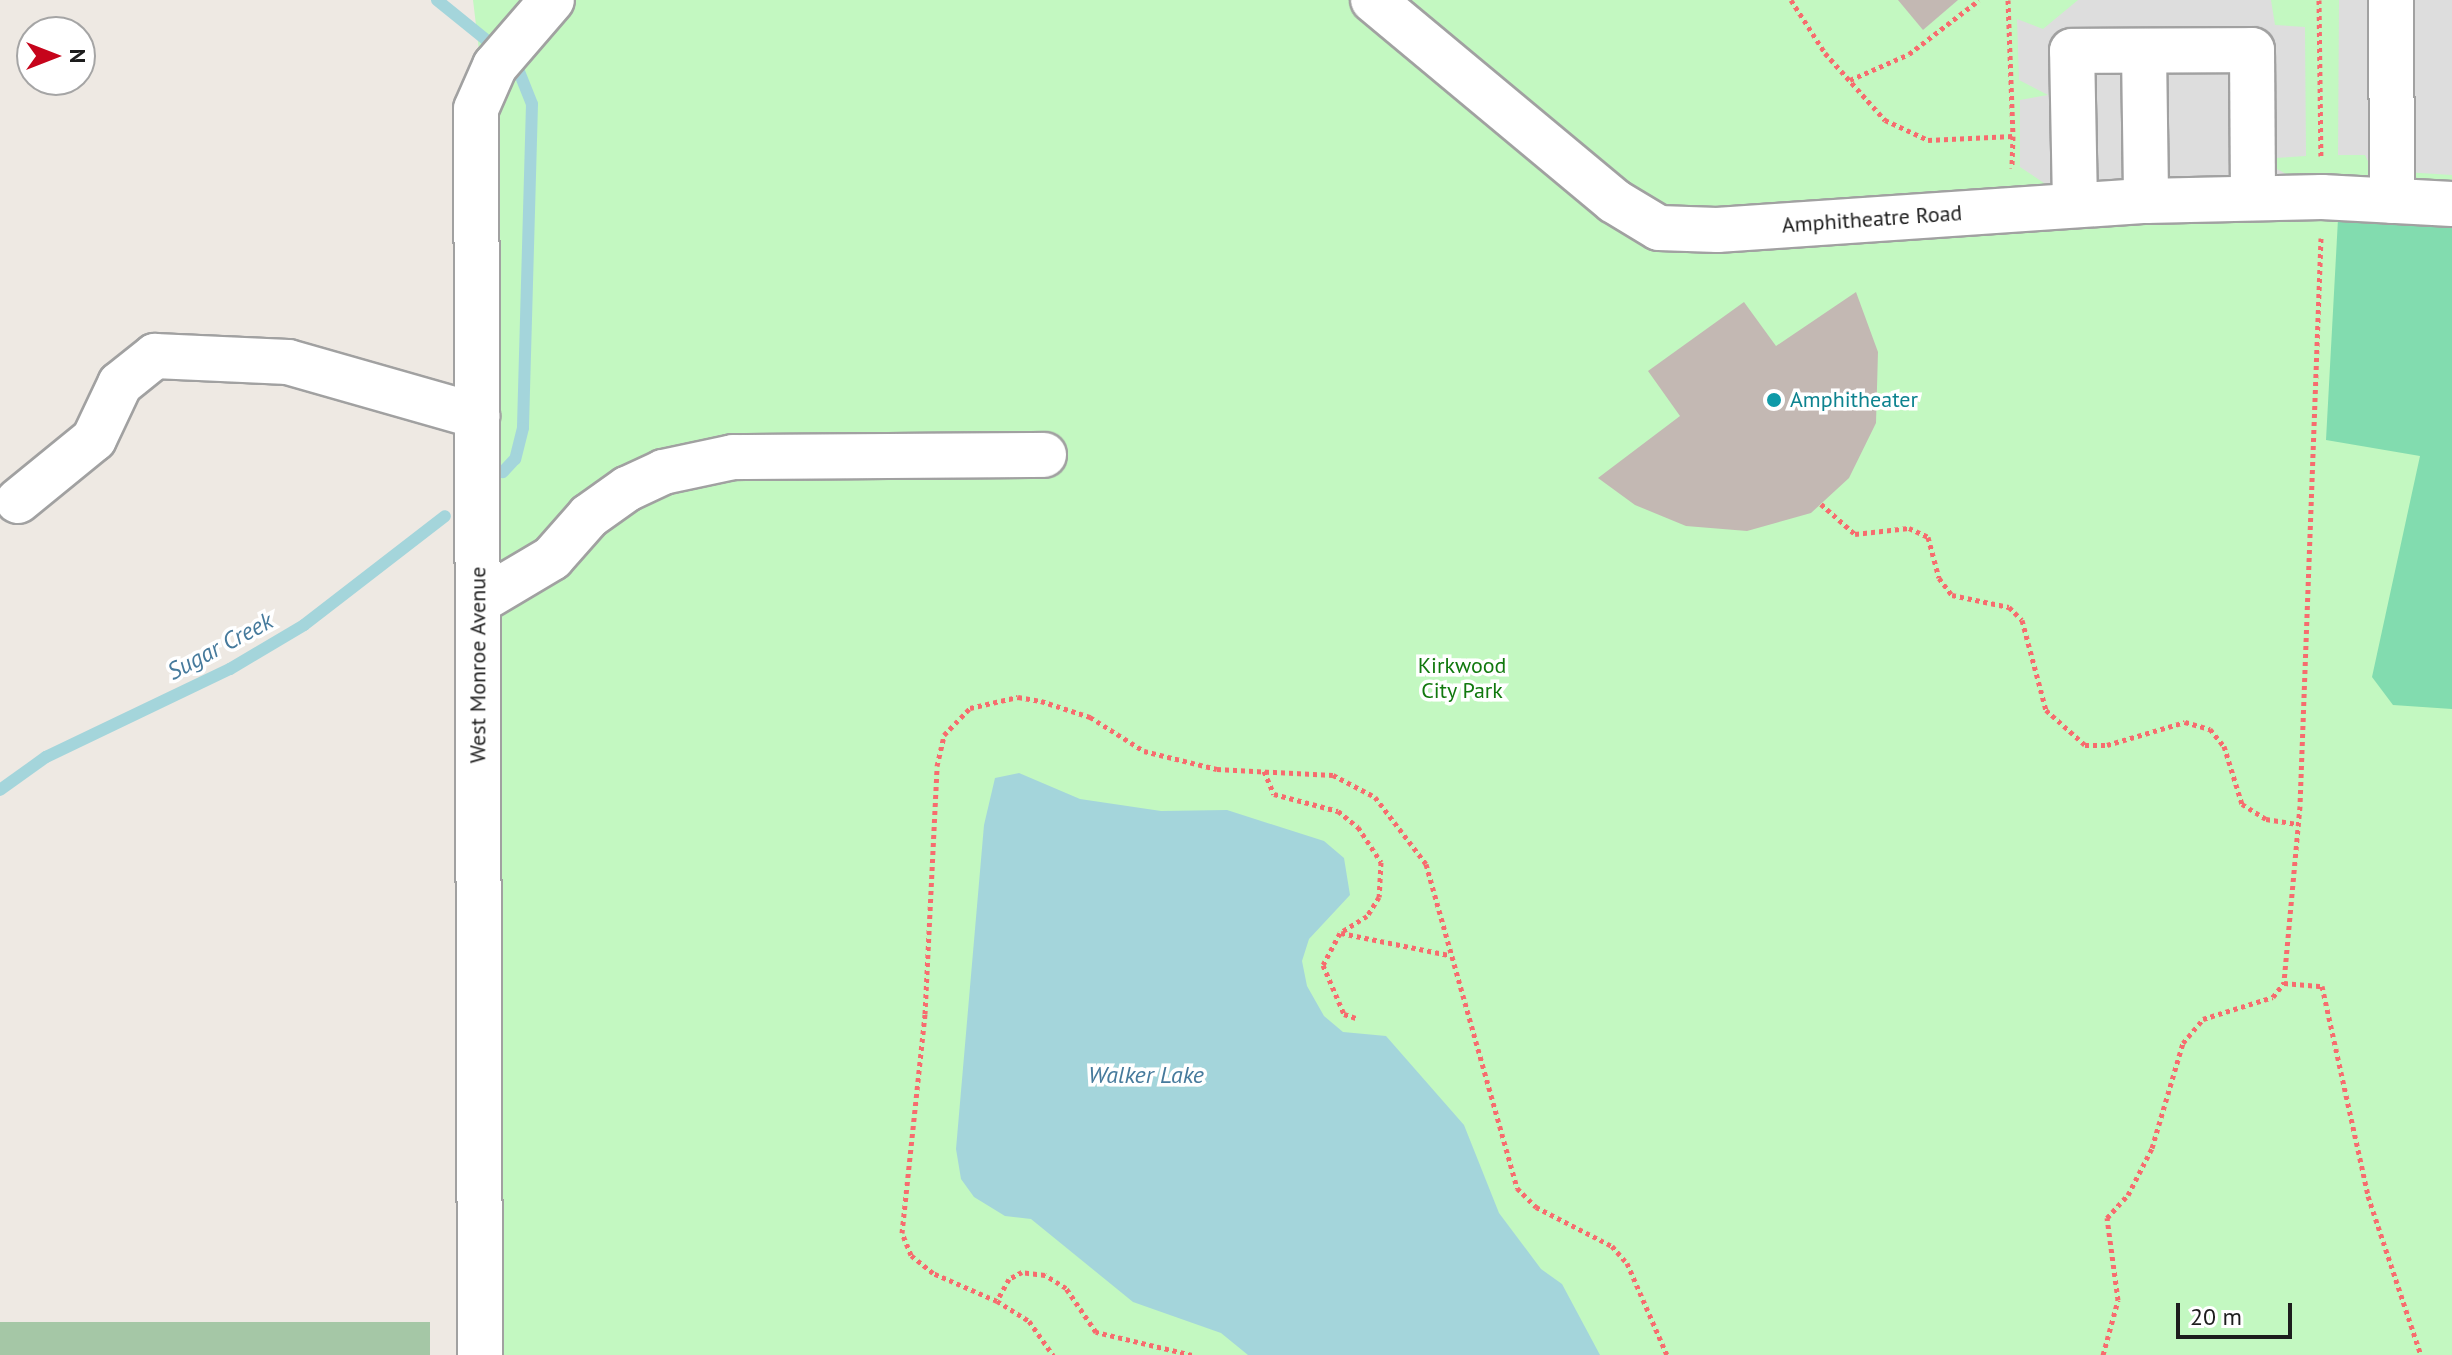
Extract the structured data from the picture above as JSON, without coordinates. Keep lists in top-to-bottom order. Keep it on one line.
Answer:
{"streets":{"street":["Amphitheatre Road","West Monroe Avenue"]},"water":["Sugar Creek","Walker Lake"],"parks":["Kirkwood City Park"],"places":["Amphitheater"],"scale_bar":"20 m","north":"right"}
